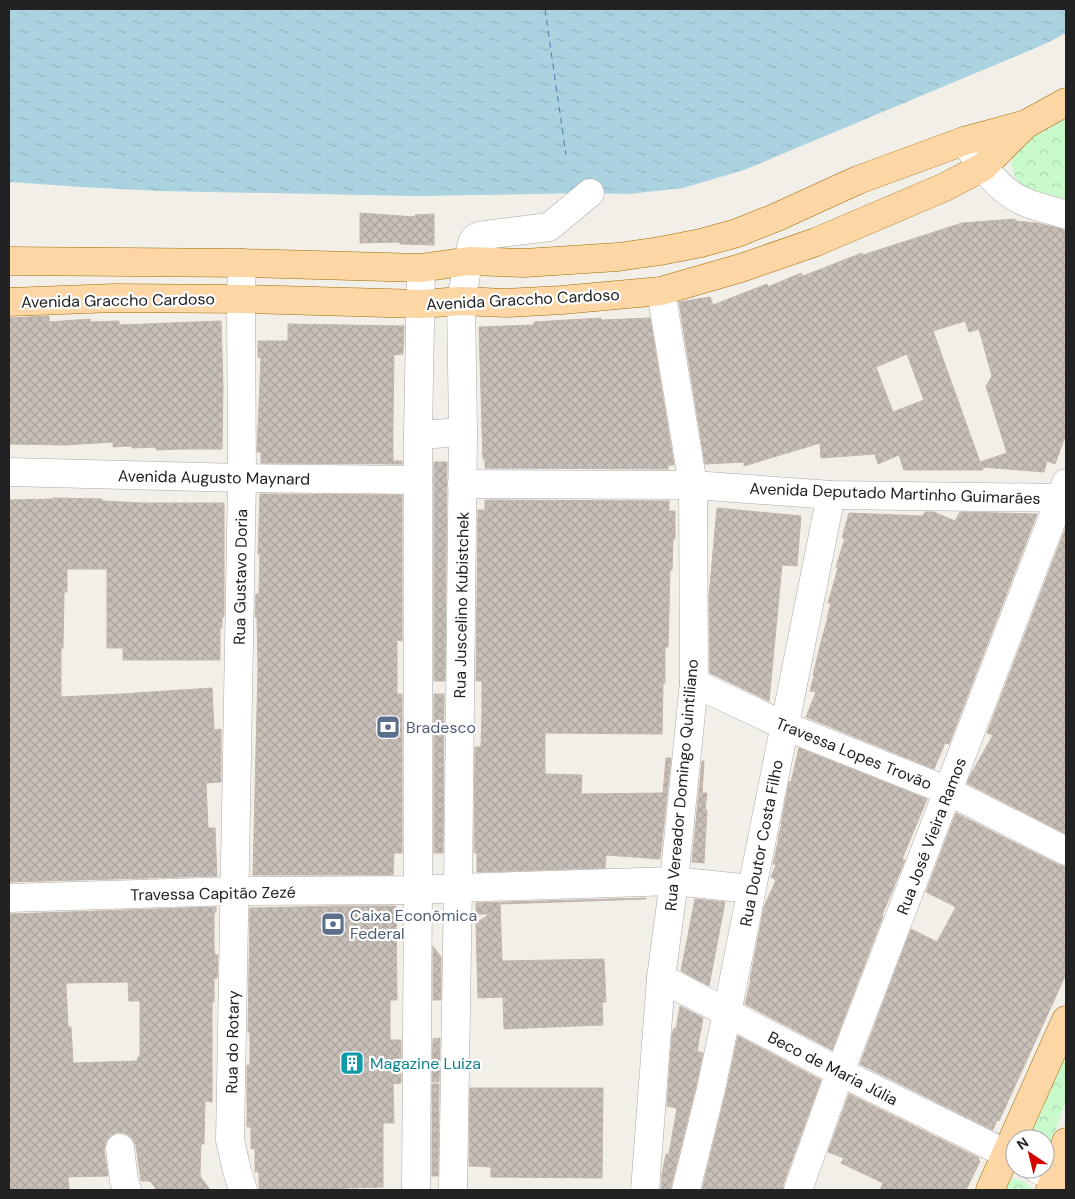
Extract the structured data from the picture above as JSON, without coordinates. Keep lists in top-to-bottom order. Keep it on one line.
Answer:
{"streets":{"main road":["Avenida Graccho Cardoso"],"street":["Avenida Augusto Maynard","Avenida Deputado Martinho Guimarães","Rua Gustavo Doria","Rua Juscelino Kubistchek","Travessa Lopes Trovão","Rua Vereador Domingo Quintiliano","Rua José Vieira Ramos","Rua Doutor Costa Filho","Travessa Capitão Zezé","Rua do Rotary","Beco de Maria Júlia"]},"crossings":[["Avenida Graccho Cardoso","Rua Gustavo Doria"],["Avenida Graccho Cardoso","Rua Juscelino Kubistchek"],["Avenida Graccho Cardoso","Rua Vereador Domingo Quintiliano"],["Avenida Augusto Maynard","Rua Gustavo Doria"],["Avenida Deputado Martinho Guimarães","Rua Juscelino Kubistchek"],["Avenida Deputado Martinho Guimarães","Rua Vereador Domingo Quintiliano"],["Avenida Deputado Martinho Guimarães","Rua José Vieira Ramos"],["Avenida Deputado Martinho Guimarães","Rua Doutor Costa Filho"],["Rua Gustavo Doria","Travessa Capitão Zezé"],["Rua Gustavo Doria","Rua do Rotary"],["Rua Juscelino Kubistchek","Travessa Capitão Zezé"],["Travessa Lopes Trovão","Rua Vereador Domingo Quintiliano"],["Travessa Lopes Trovão","Rua José Vieira Ramos"],["Travessa Lopes Trovão","Rua Doutor Costa Filho"],["Rua Vereador Domingo Quintiliano","Beco de Maria Júlia"],["Rua José Vieira Ramos","Beco de Maria Júlia"],["Rua Doutor Costa Filho","Beco de Maria Júlia"],["Travessa Capitão Zezé","Rua do Rotary"]],"places":{"bank":["Bradesco","Caixa Econômica Federal"],"building":["Magazine Luiza"]},"north":"top left"}
